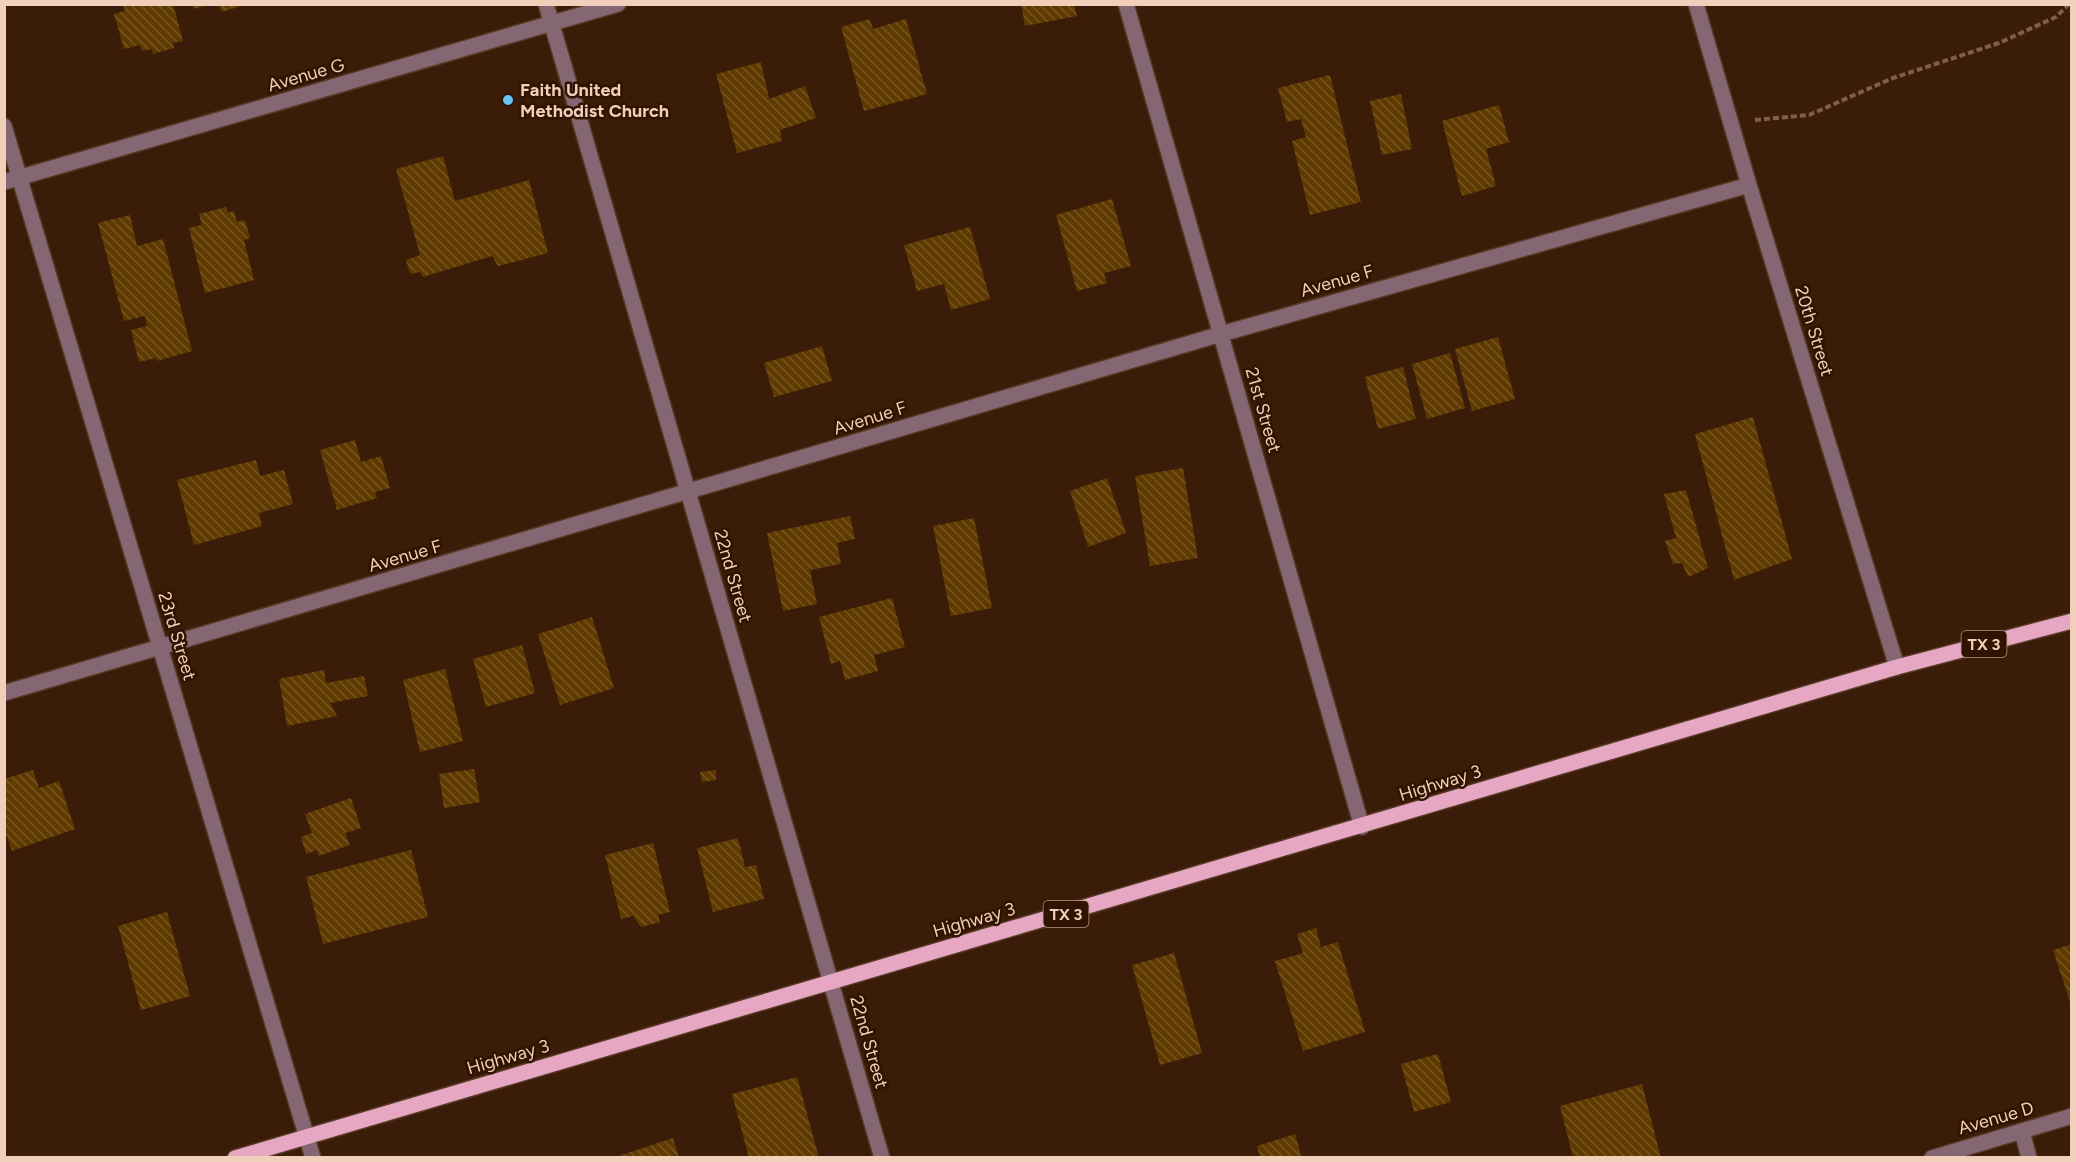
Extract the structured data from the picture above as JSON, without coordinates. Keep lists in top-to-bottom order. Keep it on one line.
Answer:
{"streets":{"main road":["TX 3","Highway 3"],"street":["Avenue G","Avenue F","20th Street","21st Street","22nd Street","23rd Street","Avenue D"]},"crossings":[["Avenue G","22nd Street"],["Avenue G","23rd Street"],["Avenue F","20th Street"],["Avenue F","21st Street"],["Avenue F","22nd Street"],["Avenue F","23rd Street"],["20th Street","TX 3"],["20th Street","Highway 3"],["21st Street","Highway 3"],["22nd Street","Highway 3"],["23rd Street","Highway 3"],["TX 3","Highway 3"]],"places":["Faith United Methodist Church"]}
